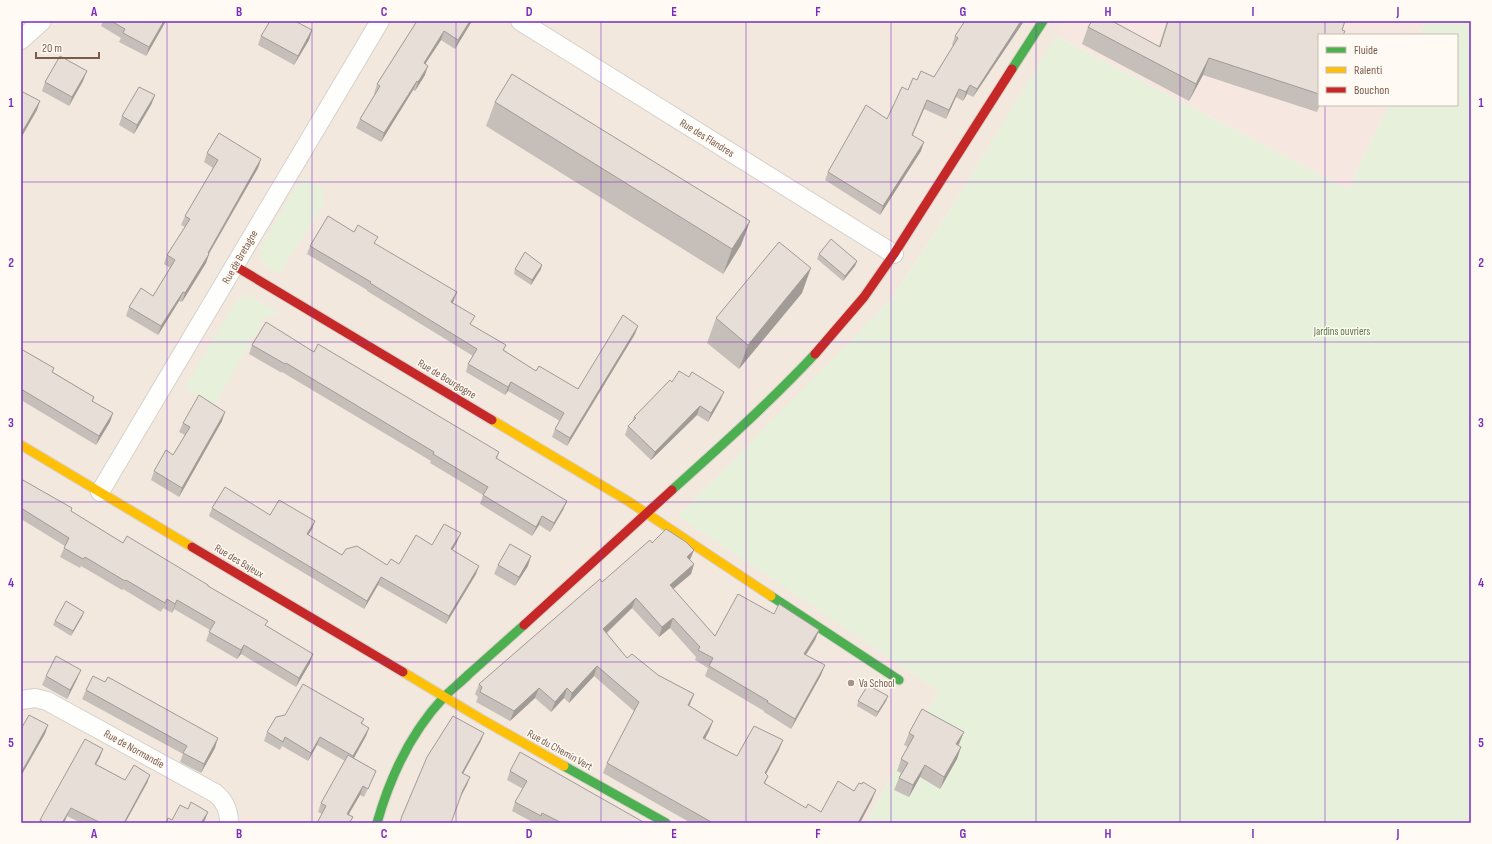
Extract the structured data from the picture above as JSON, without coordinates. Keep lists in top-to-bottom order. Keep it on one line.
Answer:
{"streets":{"street":["Rue des Flandres","Rue de Bretagne","Rue de Bourgogne","Rue des Bajeux","Rue de Normandie","Rue du Chemin Vert"]},"crossings":[["Rue de Bretagne","Rue de Bourgogne"],["Rue de Bretagne","Rue des Bajeux"],["Rue des Bajeux","Rue du Chemin Vert"]],"parks":["Jardins ouvriers"],"places":["Va School"],"legend":["Fluide","Ralenti","Bouchon"],"scale_bar":"20 m","grid":{"columns":["A","B","C","D","E","F","G","H","I","J"],"rows":["1","2","3","4","5"]}}
